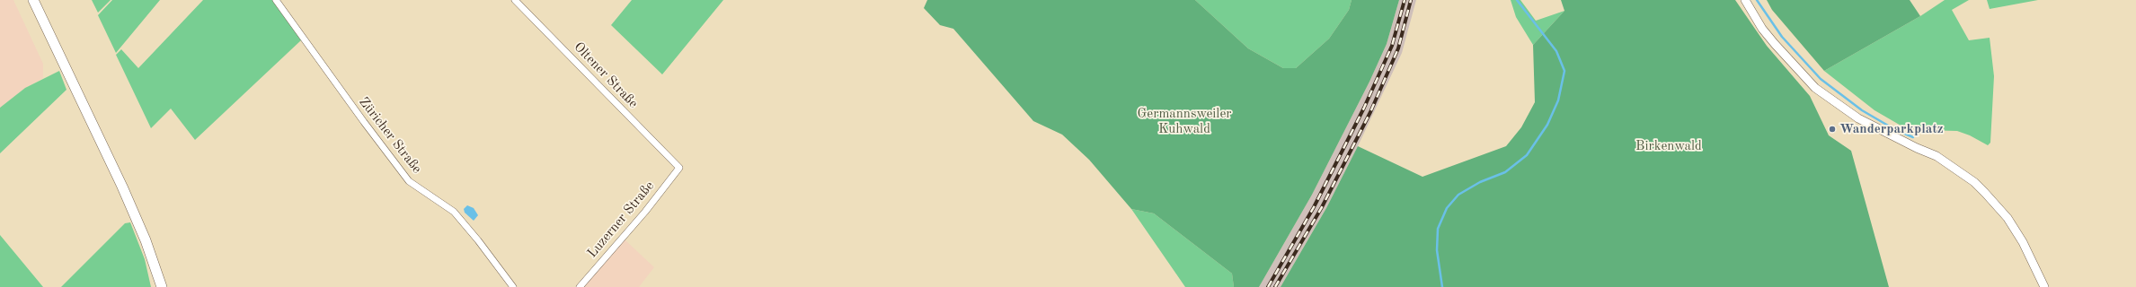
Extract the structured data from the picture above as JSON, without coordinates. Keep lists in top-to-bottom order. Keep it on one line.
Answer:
{"streets":{"street":["Oltener Straße","Züricher Straße","Luzerner Straße"]},"crossings":[["Oltener Straße","Luzerner Straße"]],"parks":["Germannsweiler Kuhwald","Birkenwald"],"places":["Wanderparkplatz"]}
